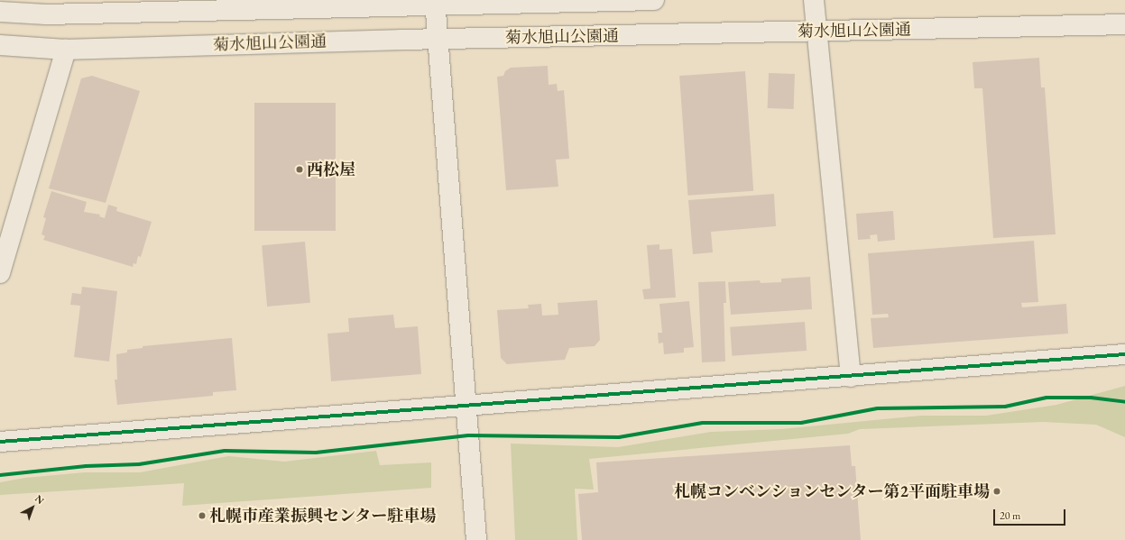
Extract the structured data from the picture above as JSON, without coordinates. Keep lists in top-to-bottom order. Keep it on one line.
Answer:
{"streets":{"street":["菊水旭山公園通"]},"places":["西松屋","札幌コンベンションセンター第2平面駐車場","札幌市産業振興センター駐車場"],"scale_bar":"20 m","north":"top right"}
